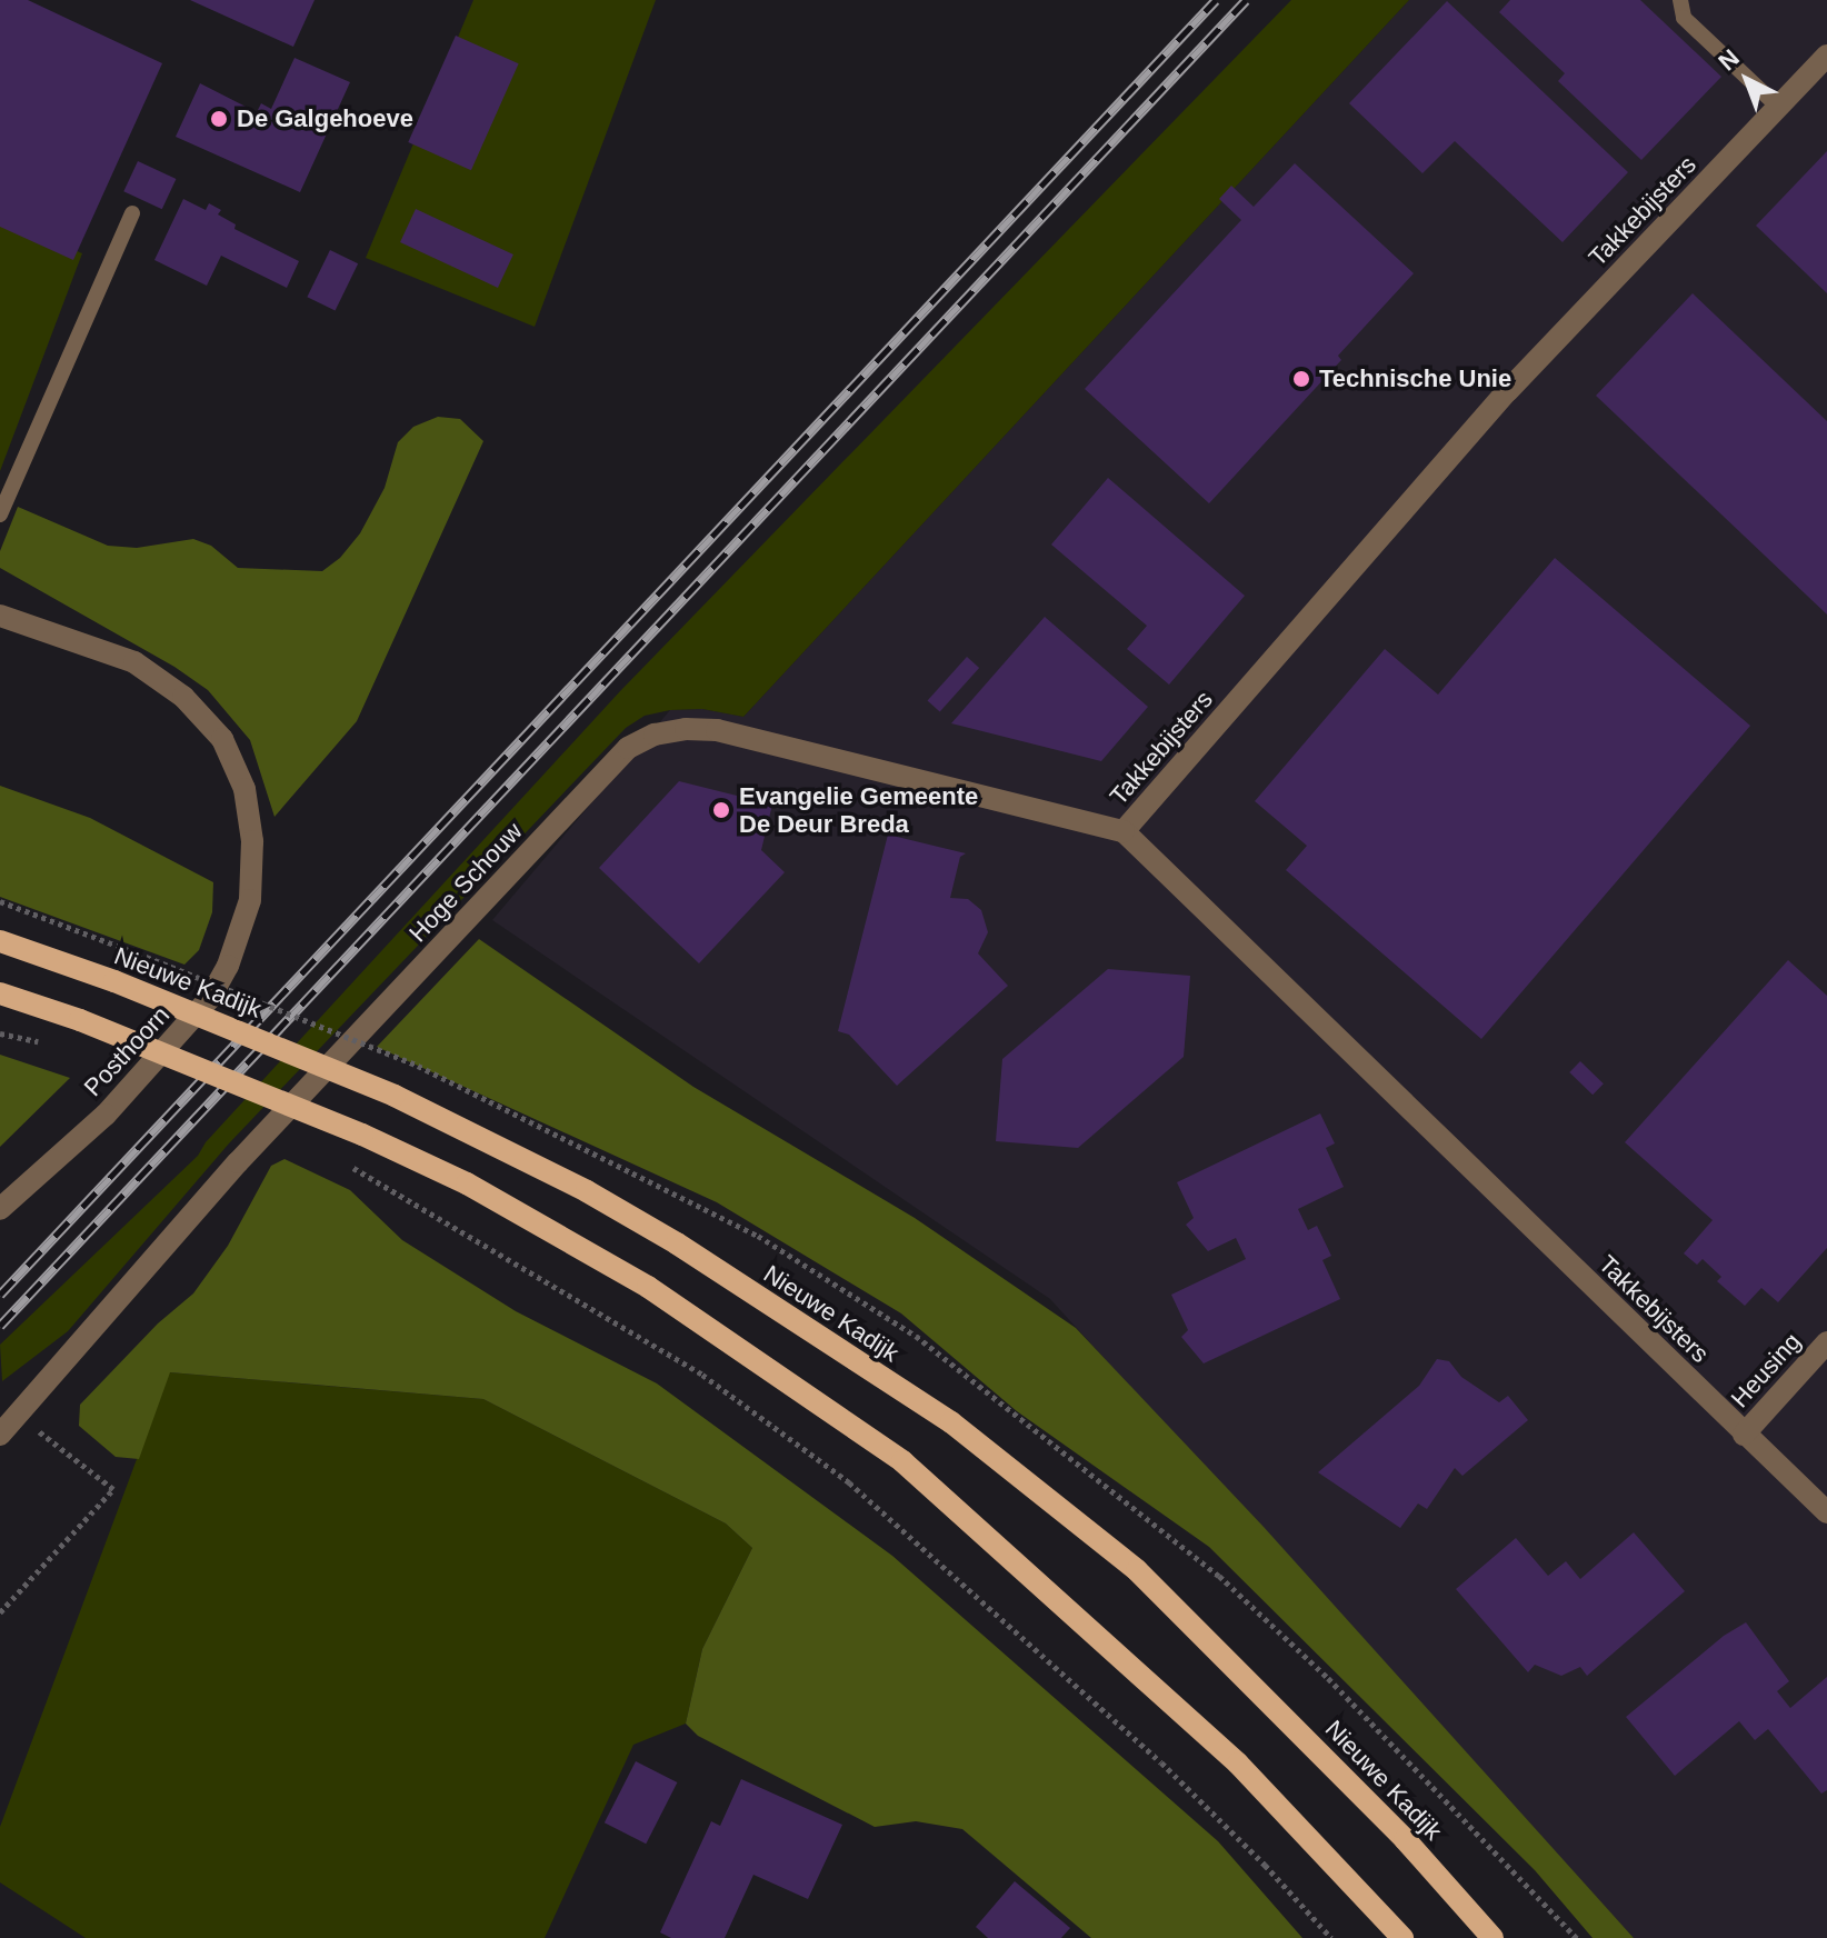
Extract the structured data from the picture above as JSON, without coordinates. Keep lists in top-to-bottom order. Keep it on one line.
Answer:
{"streets":{"main road":["Nieuwe Kadijk"],"street":["Takkebijsters","Hoge Schouw","Posthoorn","Heusing"]},"crossings":[["Takkebijsters","Hoge Schouw"],["Takkebijsters","Heusing"]],"places":["De Galgehoeve","Technische Unie","Evangelie Gemeente De Deur Breda"],"north":"top left"}
